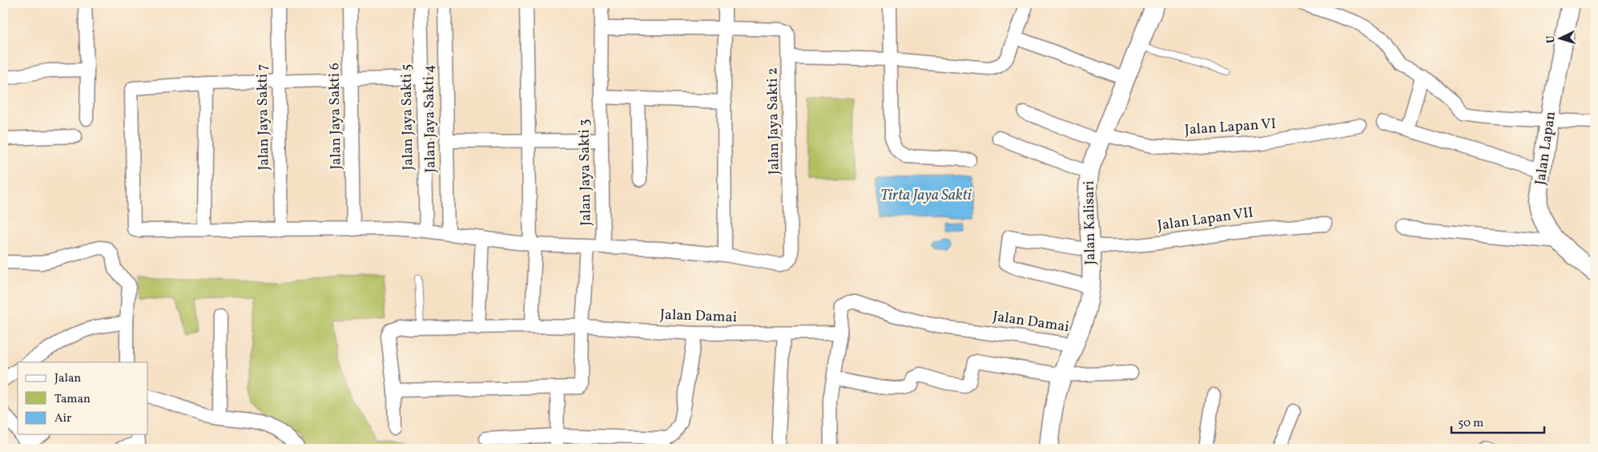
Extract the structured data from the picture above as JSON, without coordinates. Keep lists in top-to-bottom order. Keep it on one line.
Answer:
{"streets":{"street":["Jalan Jaya Sakti 6","Jalan Jaya Sakti 7","Jalan Jaya Sakti 5","Jalan Jaya Sakti 4","Jalan Jaya Sakti 2","Jalan Lapan VI","Jalan Lapan","Jalan Jaya Sakti 3","Jalan Lapan VII","Jalan Kalisari","Jalan Damai"]},"crossings":[["Jalan Lapan VI","Jalan Kalisari"],["Jalan Lapan VII","Jalan Kalisari"],["Jalan Kalisari","Jalan Damai"]],"water":["Tirta Jaya Sakti"],"legend":["Jalan","Taman","Air"],"scale_bar":"50 m","north":"left"}
